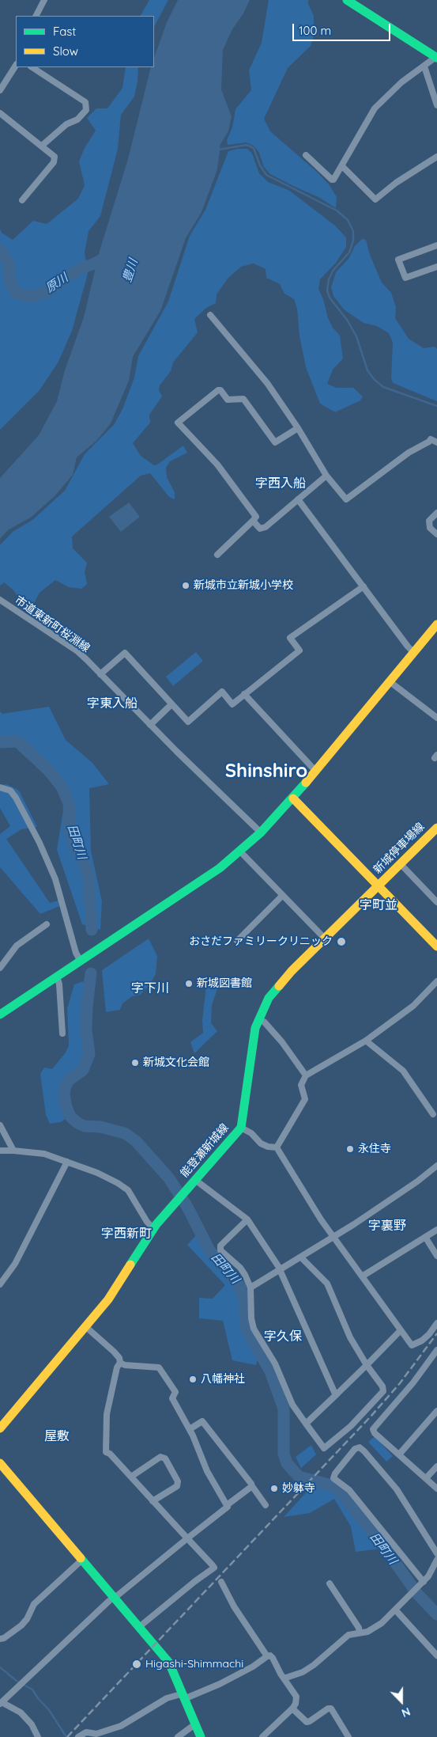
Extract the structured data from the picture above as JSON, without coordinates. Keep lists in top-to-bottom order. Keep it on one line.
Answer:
{"streets":{"main road":["新城停車場線","能登瀬新城線"],"street":["市道東新町桜淵線"]},"crossings":[["新城停車場線","能登瀬新城線"]],"districts":["字西入船","字東入船","Shinshiro","字町並","字下川","字裏野","字西新町","字久保","屋敷"],"water":["豊川","原川","田町川"],"places":["新城市立新城小学校","おさだファミリークリニック","新城図書館","新城文化会館","永住寺","八幡神社","妙躰寺","Higashi-Shimmachi"],"legend":["Fast","Slow"],"scale_bar":"100 m","north":"bottom"}
